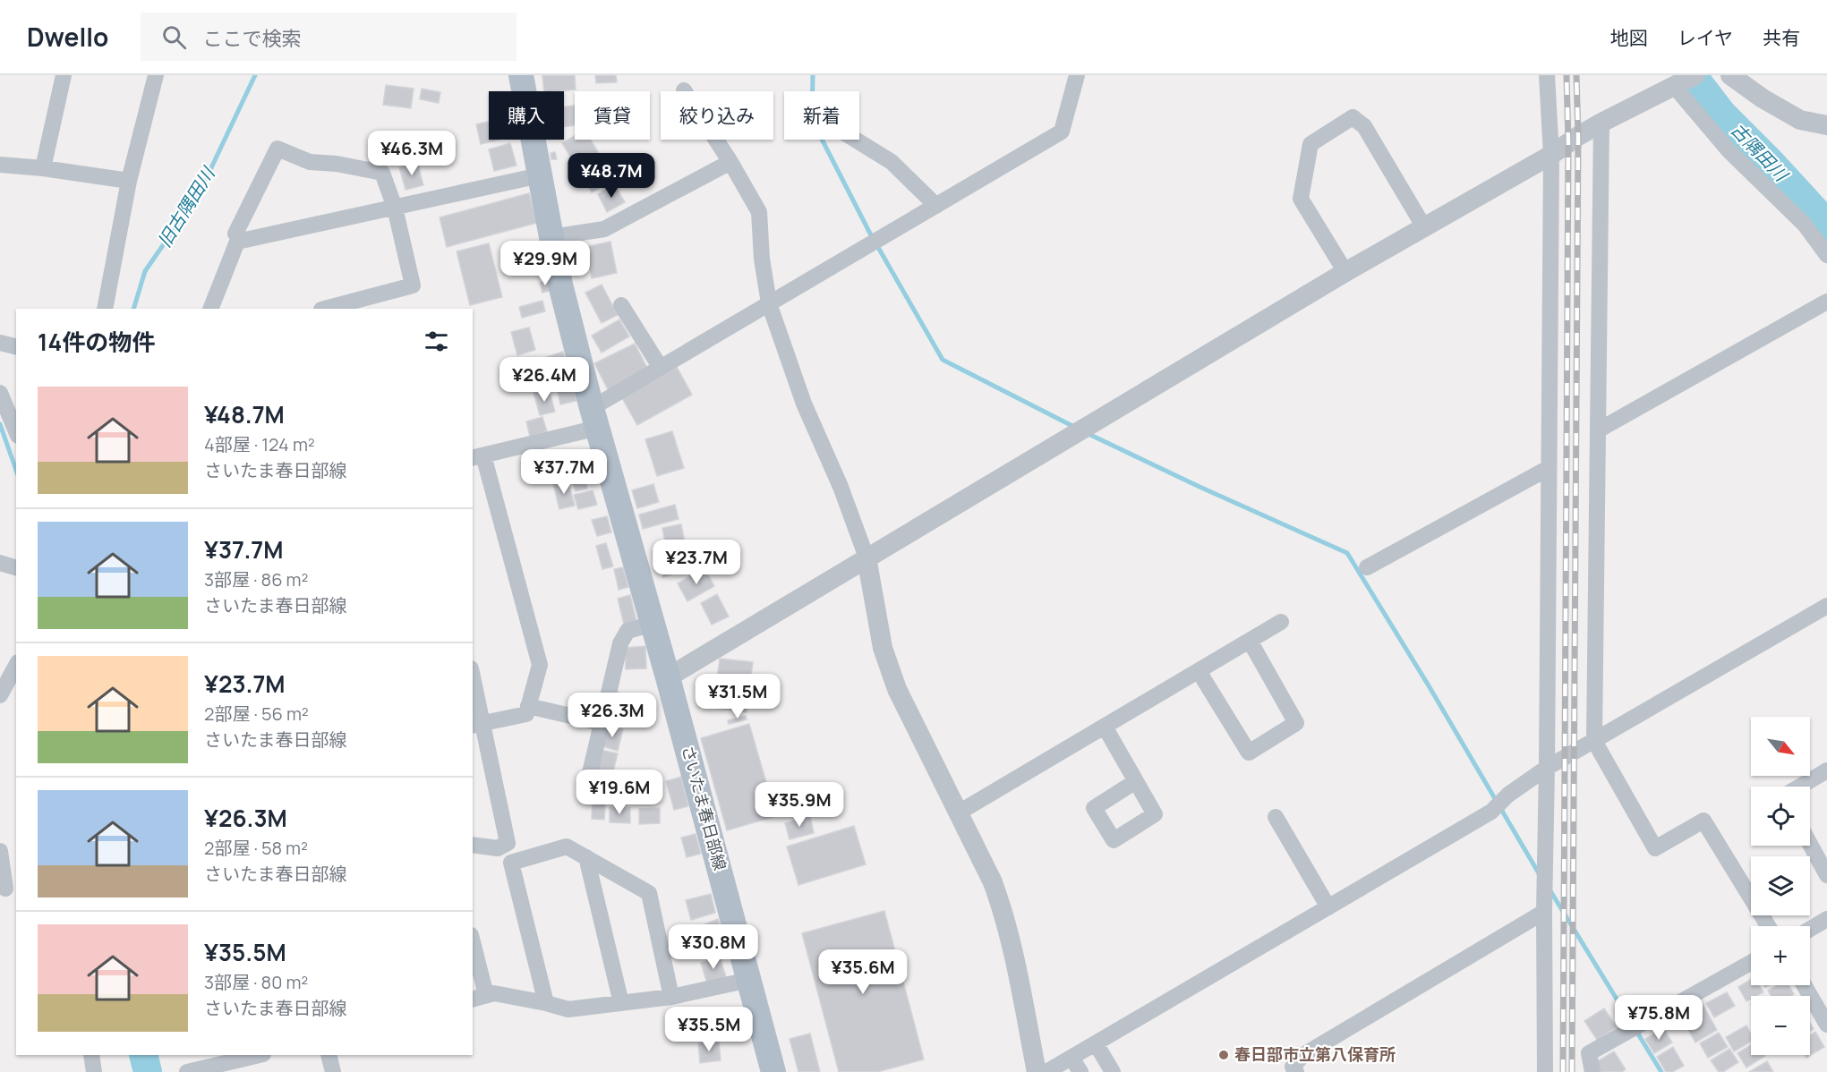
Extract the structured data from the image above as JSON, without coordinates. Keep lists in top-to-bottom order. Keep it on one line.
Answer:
{"streets":{"main road":["さいたま春日部線"]},"water":["古隅田川","旧古隅田川"],"places":["春日部市立第八保育所"],"north":"bottom right","page":{"header":"Dwello","search":"ここで検索","nav":["地図","レイヤ","共有"],"chip":["購入","賃貸","絞り込み","新着"],"price":["¥46.3M","¥48.7M","¥29.9M","¥26.4M","¥37.7M","¥23.7M","¥31.5M","¥26.3M","¥19.6M","¥35.9M","¥30.8M","¥35.6M","¥75.8M","¥35.5M"],"heading":"14件の物件","list":[{"name":"¥48.7M","note":"4部屋 · 124 m² · さいたま春日部線"},{"name":"¥37.7M","note":"3部屋 · 86 m² · さいたま春日部線"},{"name":"¥23.7M","note":"2部屋 · 56 m² · さいたま春日部線"},{"name":"¥26.3M","note":"2部屋 · 58 m² · さいたま春日部線"},{"name":"¥35.5M","note":"3部屋 · 80 m² · さいたま春日部線"}],"map_buttons":["+","−"]}}
